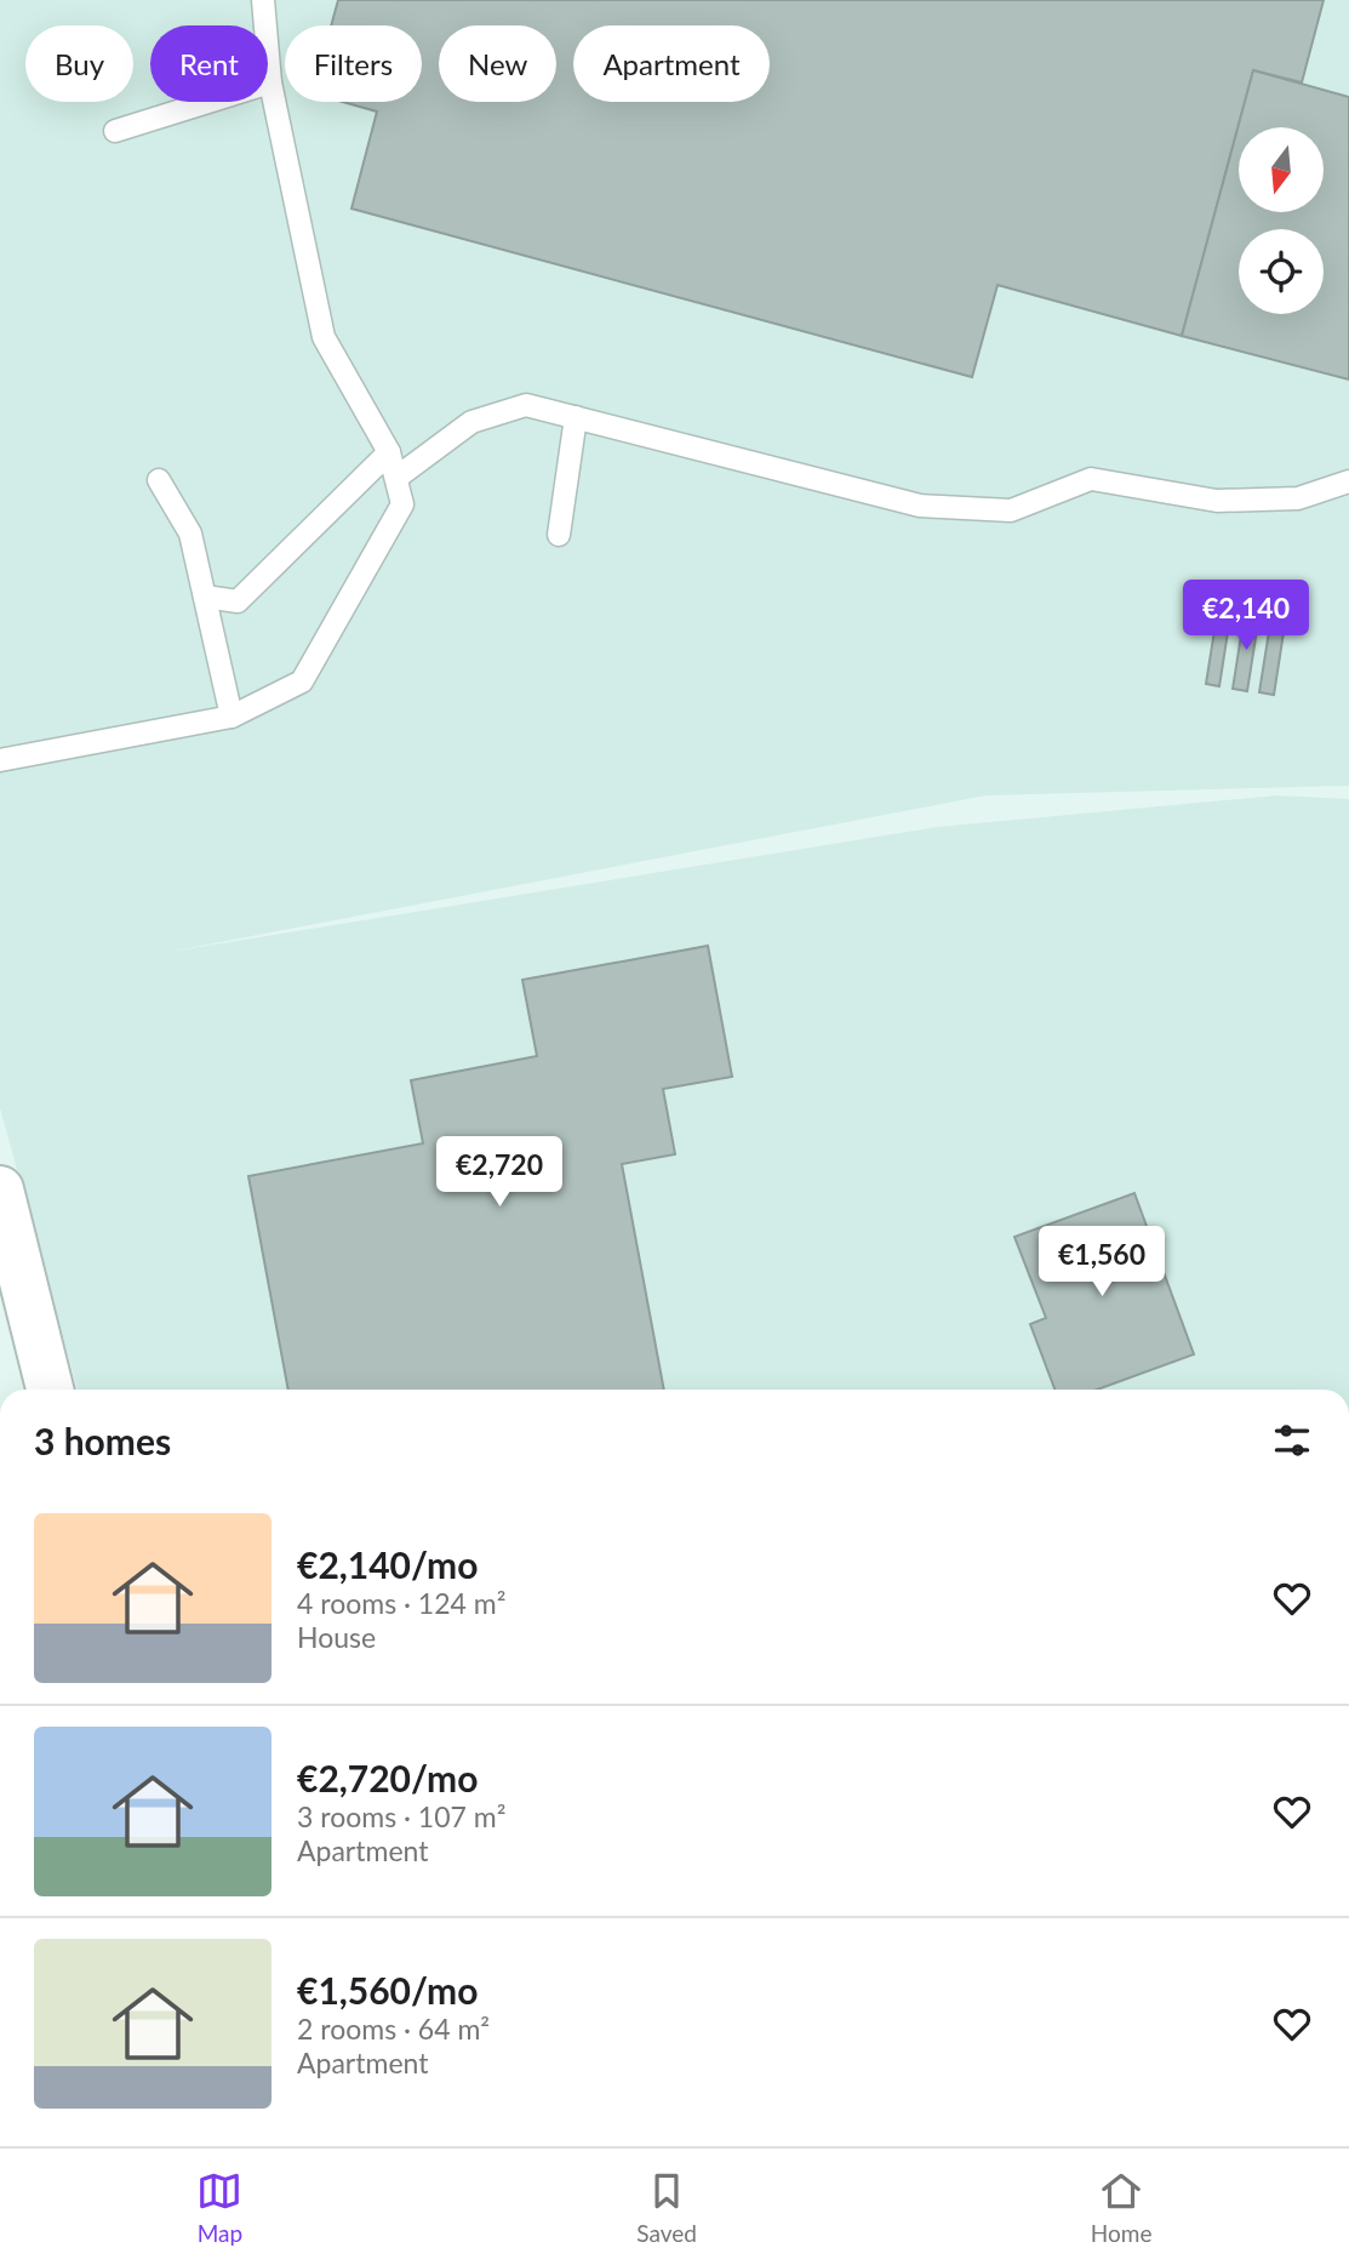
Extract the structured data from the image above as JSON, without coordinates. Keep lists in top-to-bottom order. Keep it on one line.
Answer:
{"north":"bottom","page":{"chip":["Buy","Rent","Filters","New","Apartment"],"price":["€2,140","€2,720","€1,560"],"heading":"3 homes","list":[{"name":"€2,140/mo","note":"4 rooms · 124 m² · House"},{"name":"€2,720/mo","note":"3 rooms · 107 m² · Apartment"},{"name":"€1,560/mo","note":"2 rooms · 64 m² · Apartment"}],"tabs":["Map","Saved","Home"]}}
